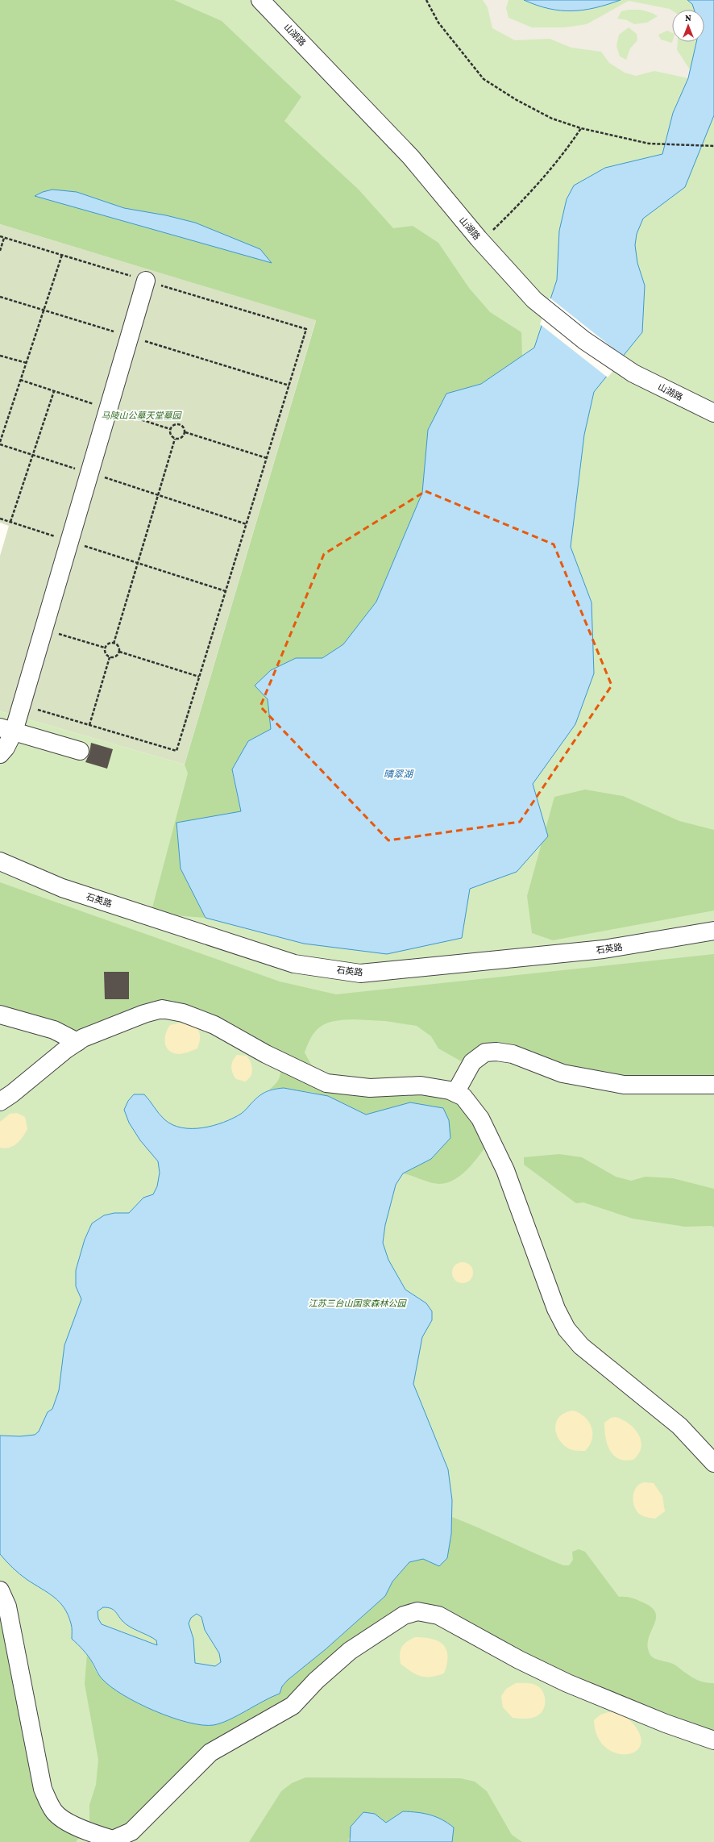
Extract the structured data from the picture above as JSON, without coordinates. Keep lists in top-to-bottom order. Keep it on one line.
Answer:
{"streets":{"street":["山湖路","石英路"]},"water":["晴翠湖"],"parks":["马陵山公墓天堂墓园","江苏三台山国家森林公园"],"north":"top"}
